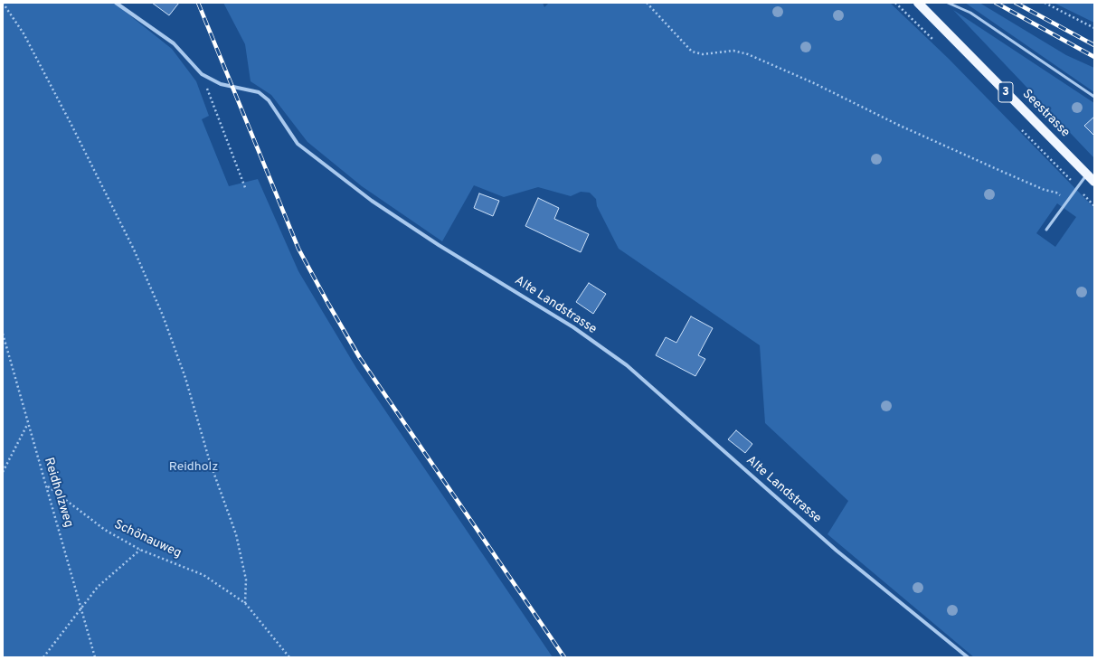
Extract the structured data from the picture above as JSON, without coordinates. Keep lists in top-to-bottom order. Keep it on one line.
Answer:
{"streets":{"main road":["3","Seestrasse"],"street":["Alte Landstrasse"],"path":["Reidholzweg","Schönauweg"]},"crossings":[["Reidholzweg","Schönauweg"]],"parks":["Reidholz"]}
